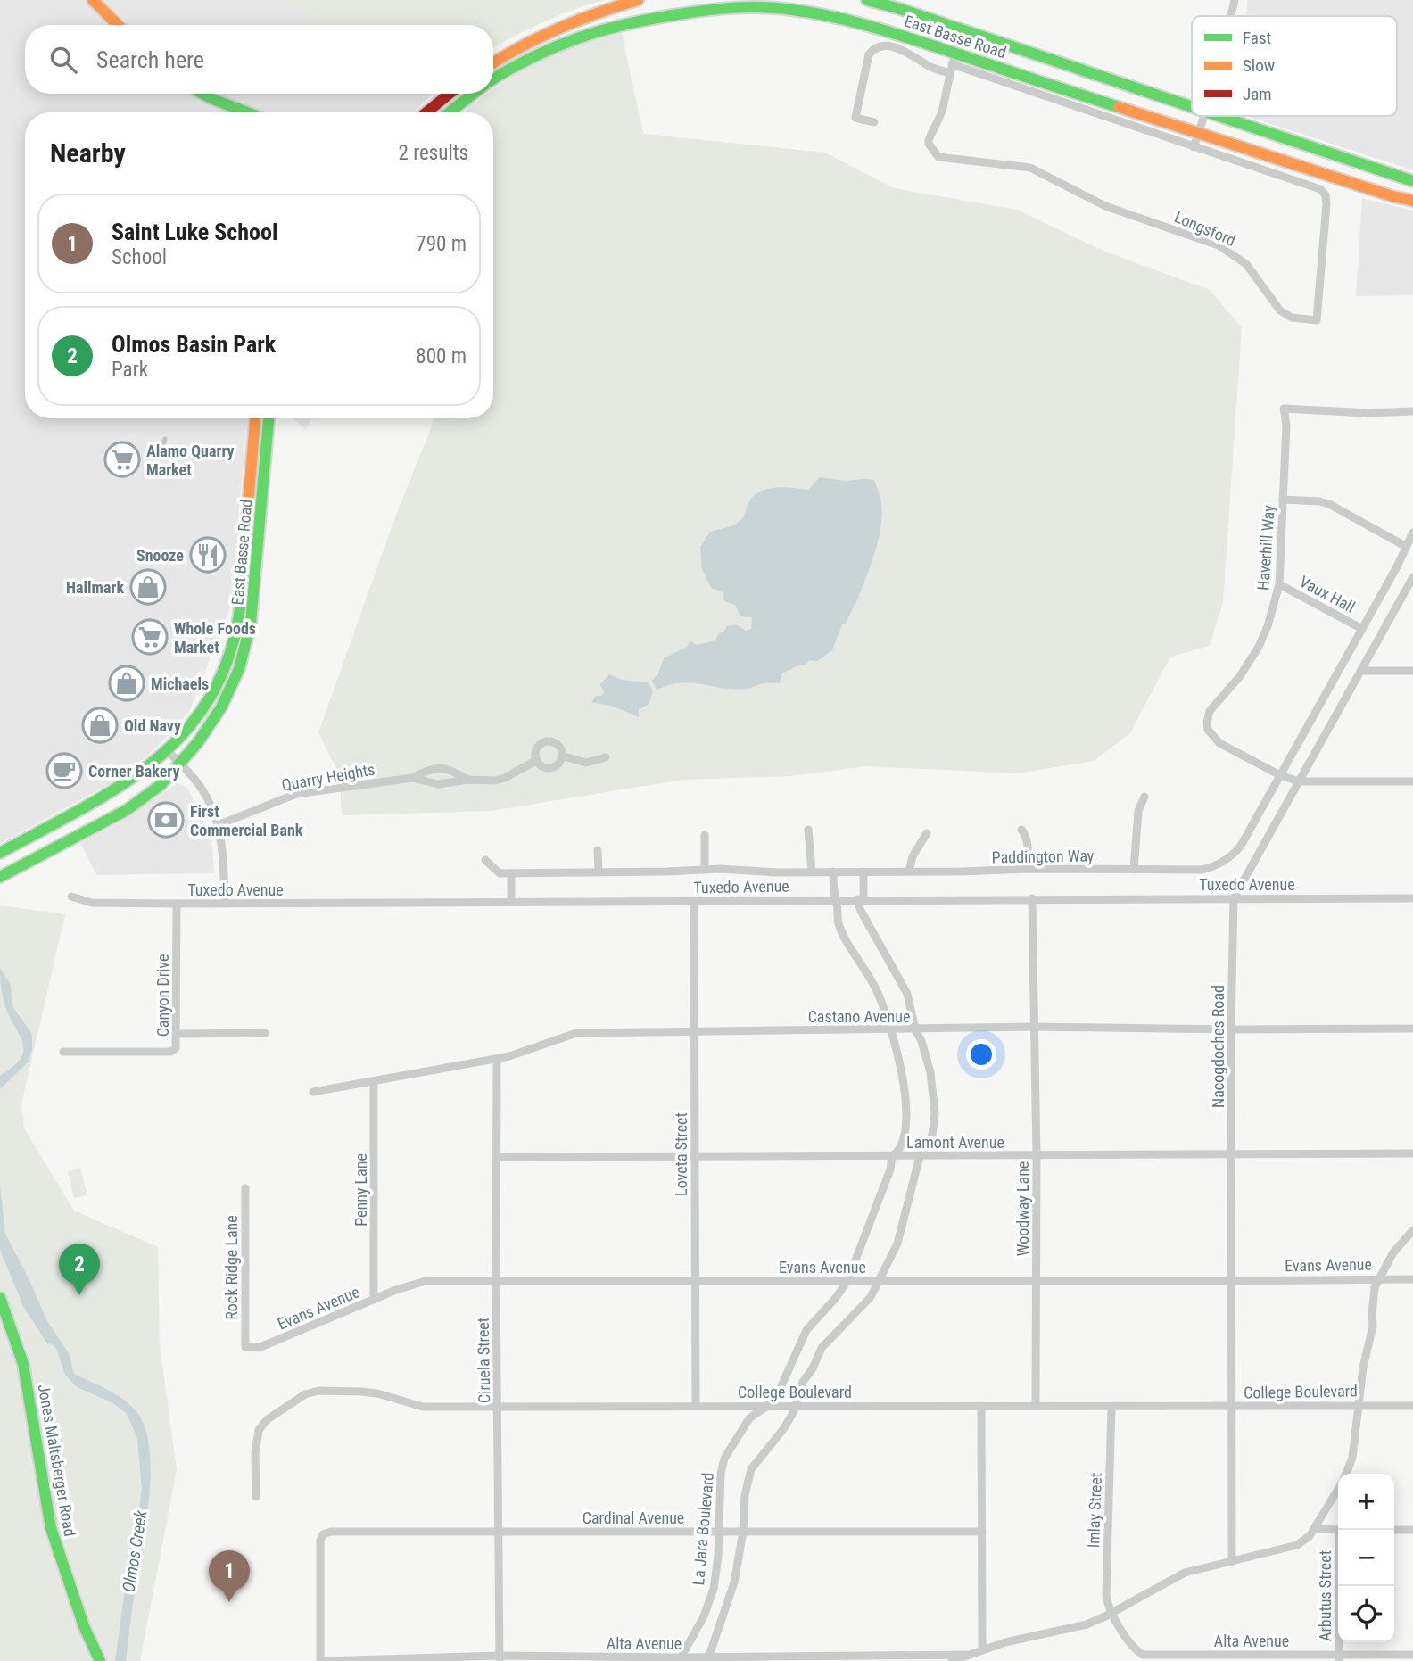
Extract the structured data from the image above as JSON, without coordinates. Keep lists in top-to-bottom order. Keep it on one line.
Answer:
{"streets":{"main road":["East Basse Road","Jones Maltsberger Road"],"street":["Longsford","Haverhill Way","Vaux Hall","Quarry Heights","Paddington Way","Tuxedo Avenue","Canyon Drive","Castano Avenue","Nacogdoches Road","Lamont Avenue","Loveta Street","Penny Lane","Woodway Lane","Evans Avenue","Rock Ridge Lane","Ciruela Street","College Boulevard","Imlay Street","Cardinal Avenue","La Jara Boulevard","Arbutus Street","Alta Avenue"]},"crossings":[["East Basse Road","Longsford"],["Haverhill Way","Vaux Hall"],["Haverhill Way","Paddington Way"],["Haverhill Way","Nacogdoches Road"],["Vaux Hall","Paddington Way"],["Paddington Way","La Jara Boulevard"],["Tuxedo Avenue","Canyon Drive"],["Tuxedo Avenue","Nacogdoches Road"],["Tuxedo Avenue","Loveta Street"],["Tuxedo Avenue","Woodway Lane"],["Tuxedo Avenue","La Jara Boulevard"],["Castano Avenue","Nacogdoches Road"],["Castano Avenue","Loveta Street"],["Castano Avenue","Penny Lane"],["Castano Avenue","Woodway Lane"],["Castano Avenue","Ciruela Street"],["Castano Avenue","La Jara Boulevard"],["Nacogdoches Road","Lamont Avenue"],["Nacogdoches Road","Evans Avenue"],["Nacogdoches Road","College Boulevard"],["Lamont Avenue","Loveta Street"],["Lamont Avenue","Woodway Lane"],["Lamont Avenue","Ciruela Street"],["Lamont Avenue","La Jara Boulevard"],["Loveta Street","Evans Avenue"],["Loveta Street","College Boulevard"],["Penny Lane","Evans Avenue"],["Woodway Lane","Evans Avenue"],["Woodway Lane","College Boulevard"],["Evans Avenue","Rock Ridge Lane"],["Evans Avenue","Ciruela Street"],["Evans Avenue","La Jara Boulevard"],["Ciruela Street","College Boulevard"],["Ciruela Street","Cardinal Avenue"],["Ciruela Street","Alta Avenue"],["College Boulevard","Imlay Street"],["College Boulevard","La Jara Boulevard"],["Imlay Street","Alta Avenue"],["Cardinal Avenue","La Jara Boulevard"],["Cardinal Avenue","Alta Avenue"],["La Jara Boulevard","Alta Avenue"],["Arbutus Street","Alta Avenue"]],"water":["Olmos Creek"],"places":{"supermarket":["Alamo Quarry Market","Whole Foods Market"],"restaurant":["Snooze"],"shop":["Hallmark","Michaels","Old Navy"],"cafe":["Corner Bakery"],"bank":["First Commercial Bank"]},"legend":["Fast","Slow","Jam"],"page":{"search":"Search here","heading":["Nearby","2 results"],"list":[{"mark":"1","name":"Saint Luke School","note":"School","value":"790 m"},{"mark":"2","name":"Olmos Basin Park","note":"Park","value":"800 m"}],"pins":["2","1"],"map_buttons":["+","−"]}}
